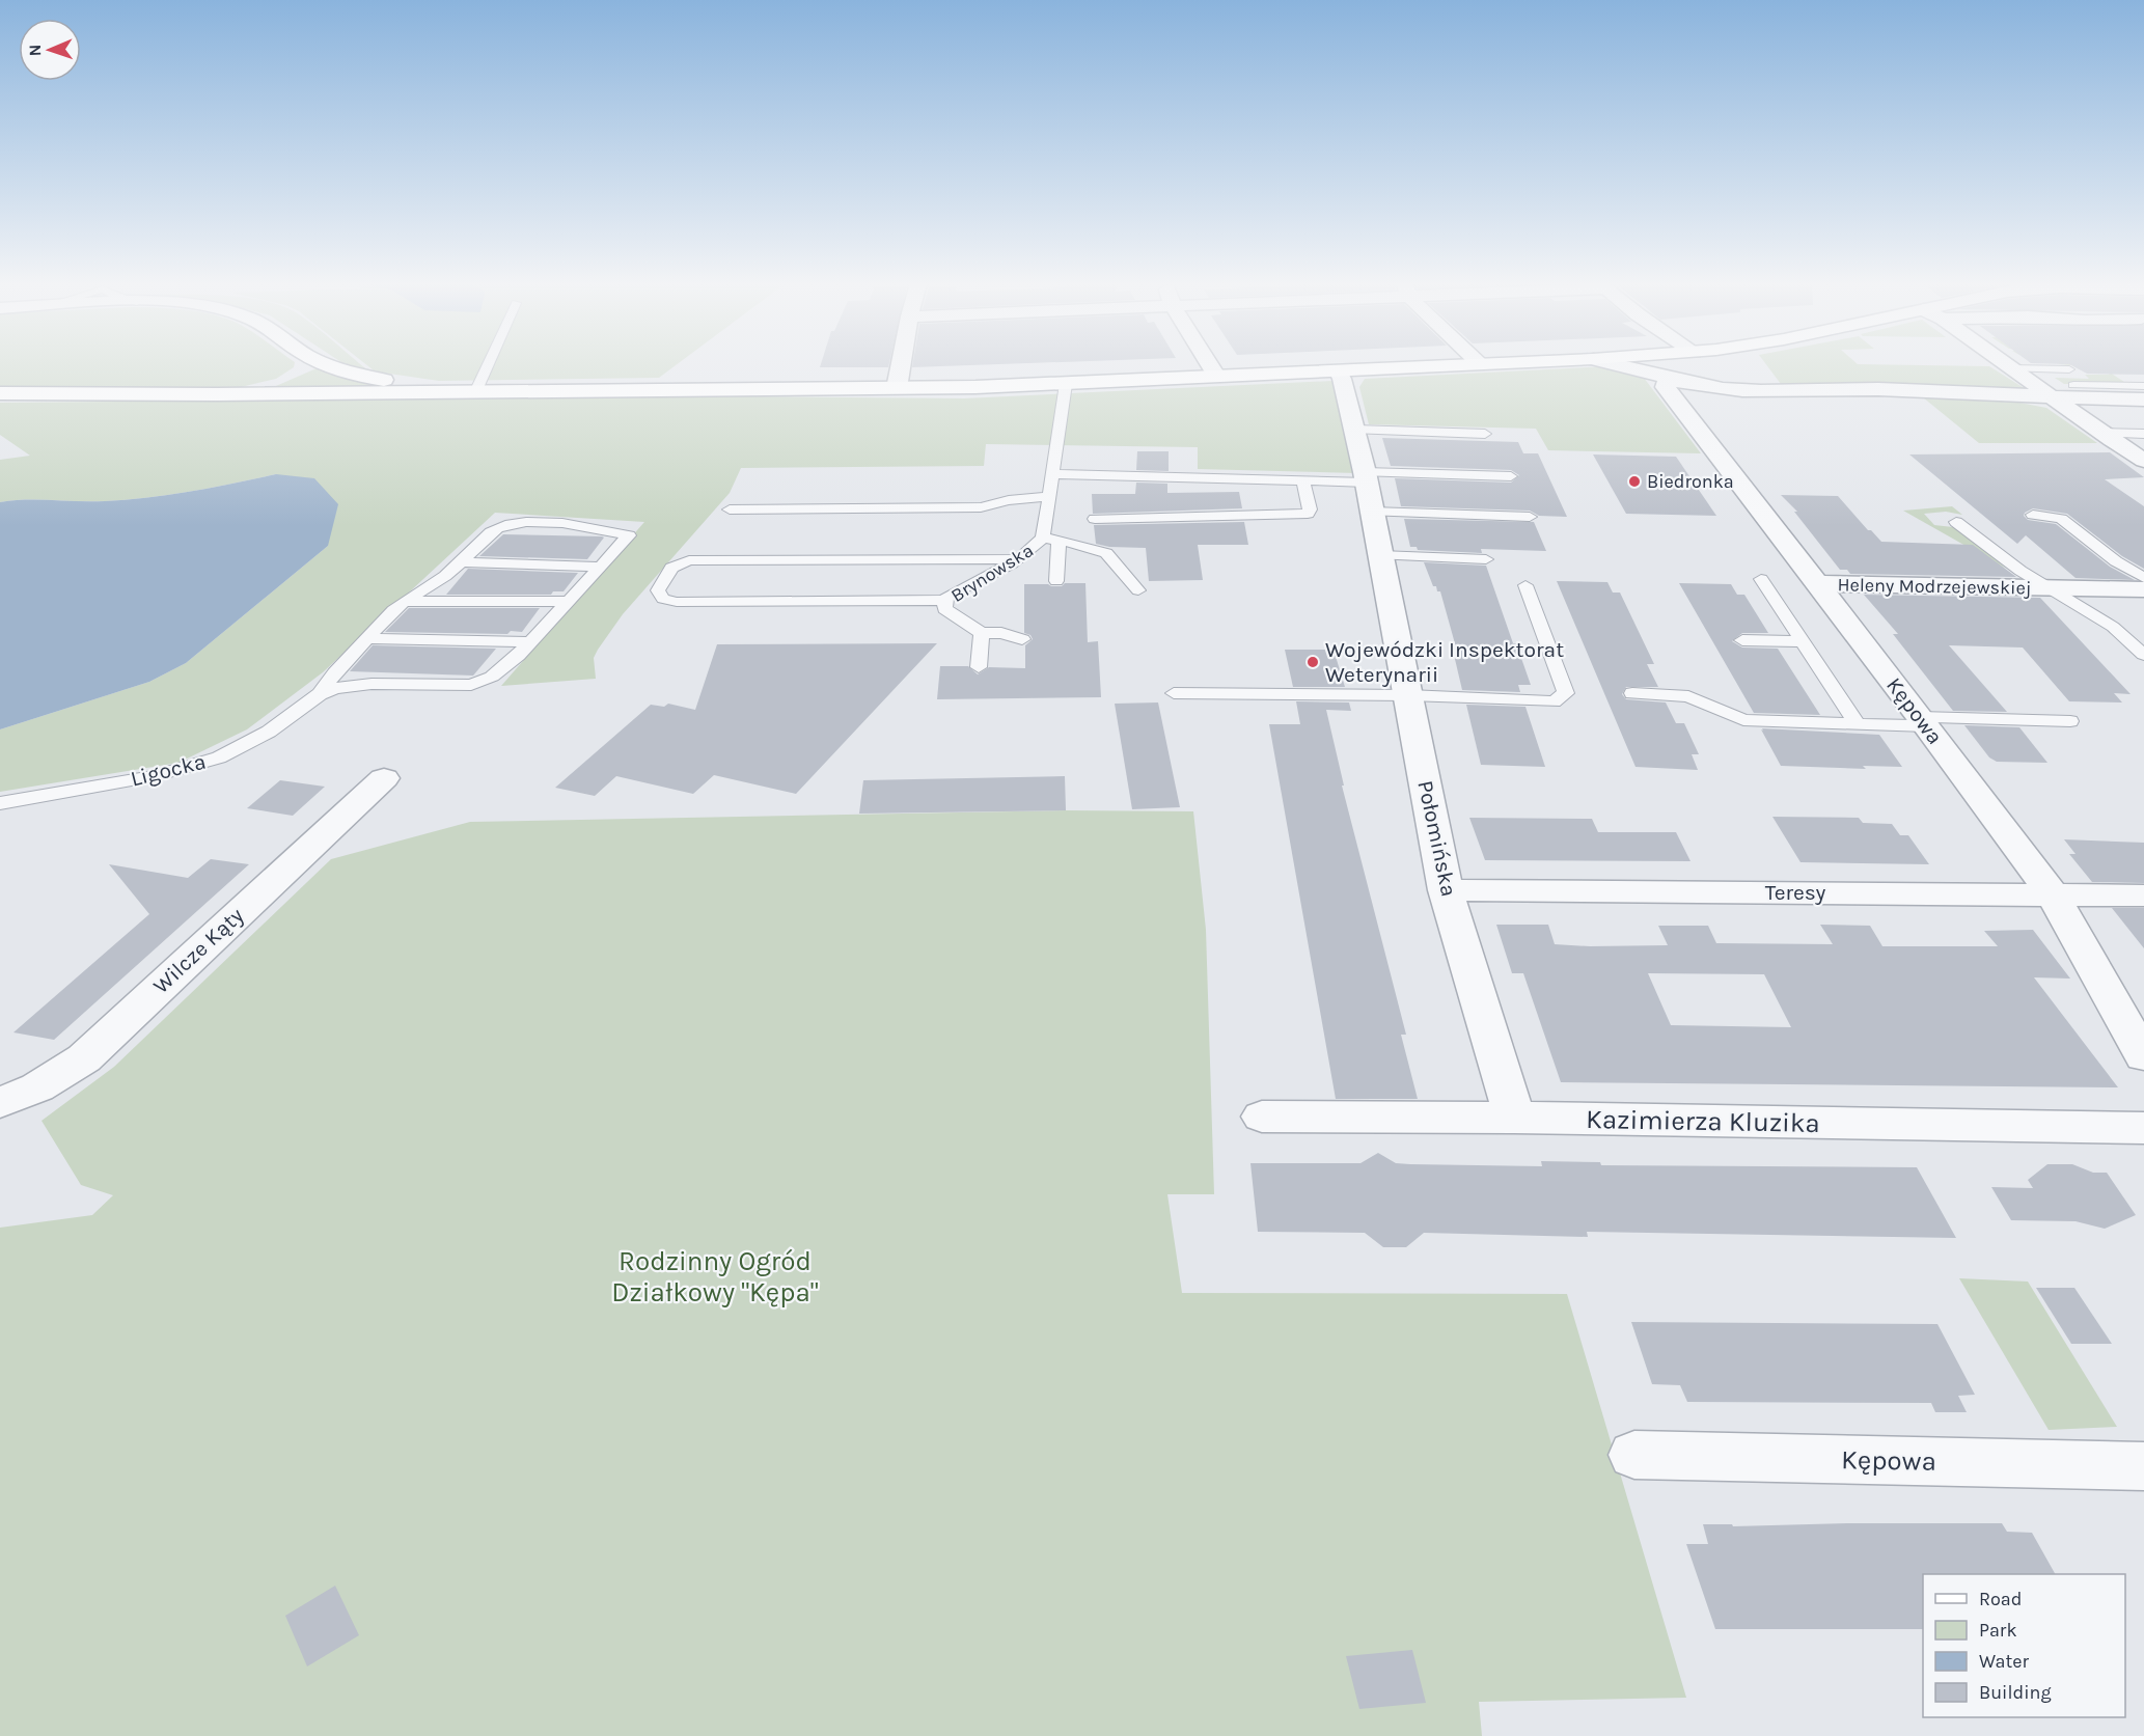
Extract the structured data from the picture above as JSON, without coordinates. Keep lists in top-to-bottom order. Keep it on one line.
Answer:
{"streets":{"street":["Heleny Modrzejewskiej","Kępowa","Połomińska","Teresy","Wilcze Kąty","Kazimierza Kluzika"],"lane":["Brynowska","Ligocka"]},"crossings":[["Heleny Modrzejewskiej","Kępowa"],["Kępowa","Teresy"],["Połomińska","Teresy"],["Połomińska","Kazimierza Kluzika"]],"parks":["Rodzinny Ogród Działkowy \"Kępa\""],"places":["Biedronka","Wojewódzki Inspektorat Weterynarii"],"legend":["Road","Park","Water","Building"],"north":"left"}
